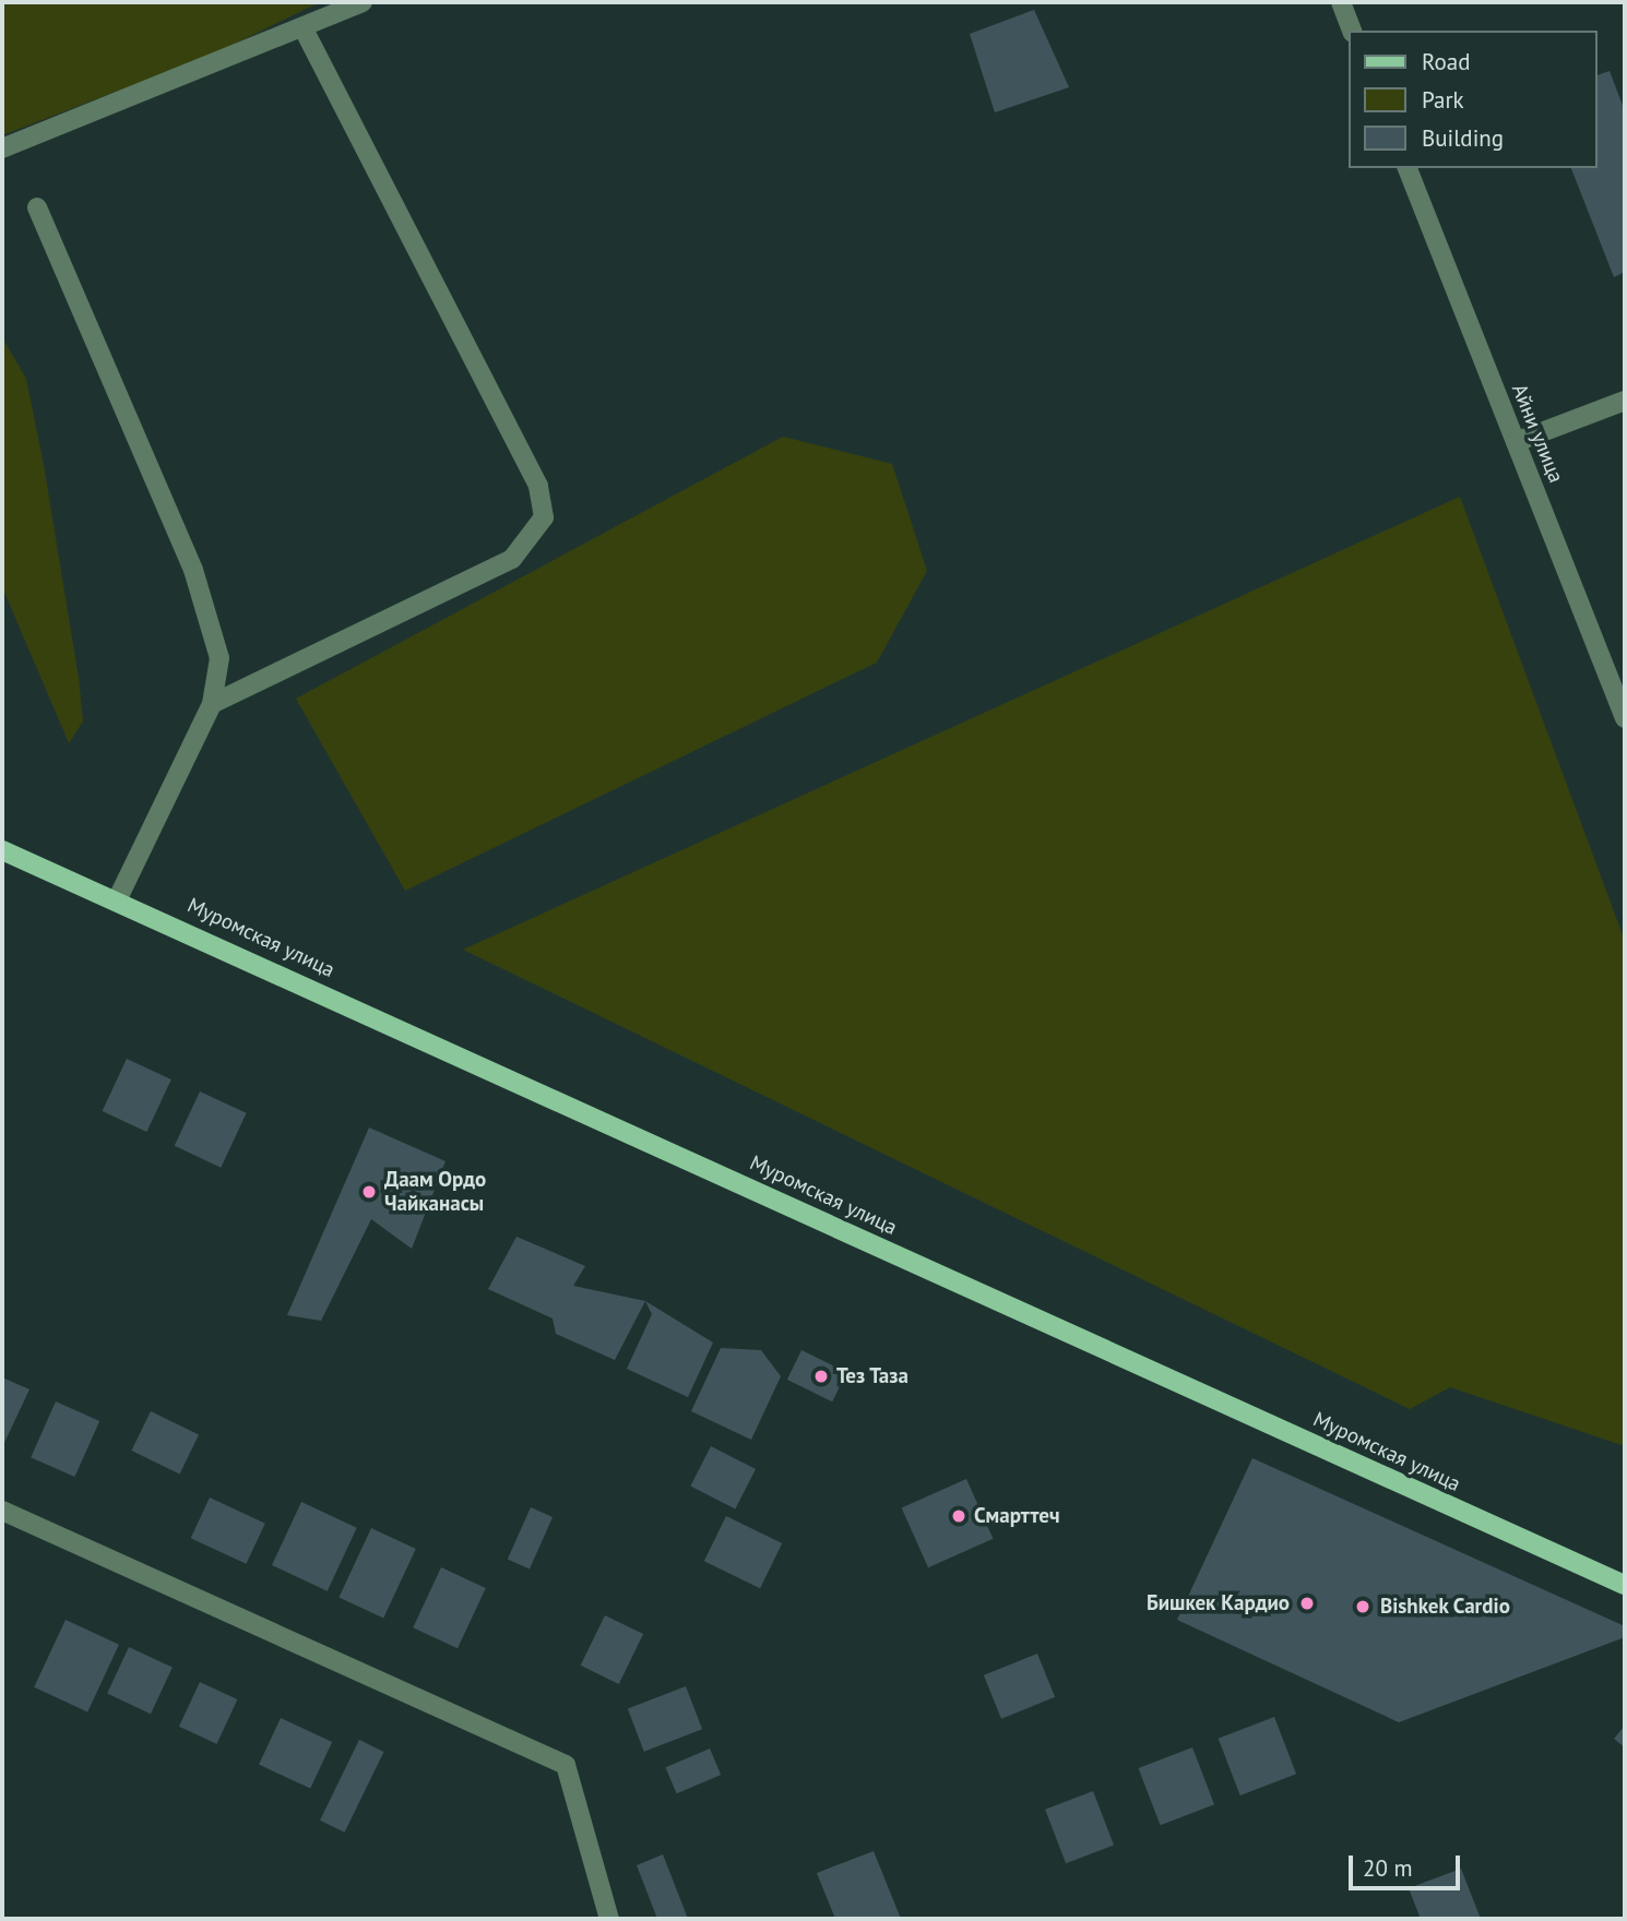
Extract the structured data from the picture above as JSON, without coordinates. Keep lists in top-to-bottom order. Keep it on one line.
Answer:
{"streets":{"main road":["Муромская улица"],"street":["Айни улица"]},"places":["Даам Ордо Чайканасы","Тез Таза","Смарттеч","Бишкек Кардио","Bishkek Cardio"],"legend":["Road","Park","Building"],"scale_bar":"20 m"}
